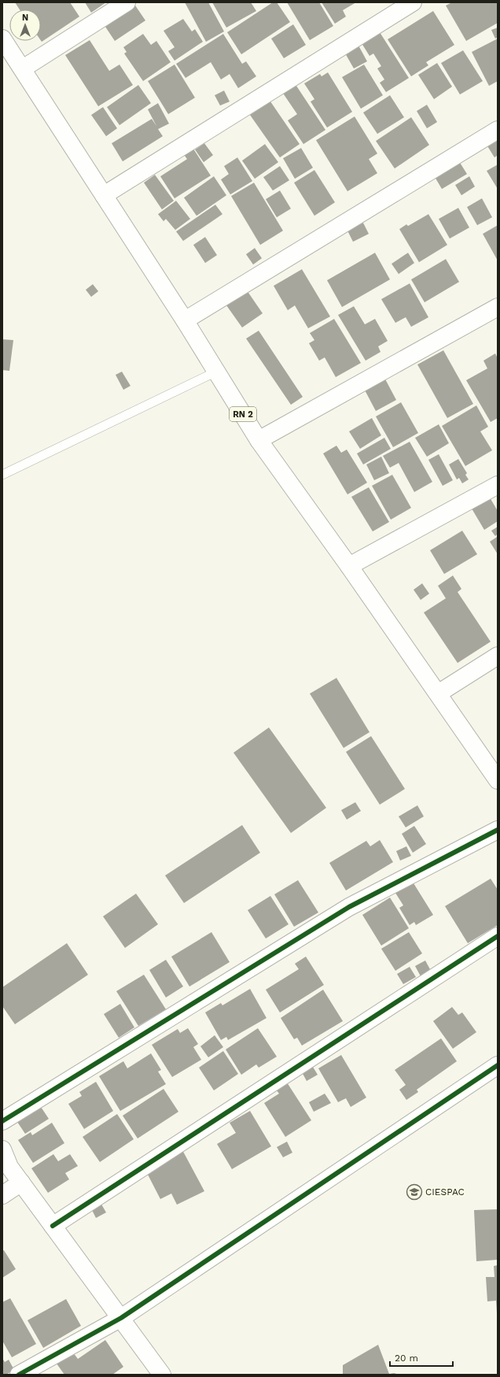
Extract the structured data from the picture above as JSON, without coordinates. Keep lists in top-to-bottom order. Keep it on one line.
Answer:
{"streets":{"main road":["RN 2"]},"places":{"school or university":["CIESPAC"]},"scale_bar":"20 m","north":"top"}
